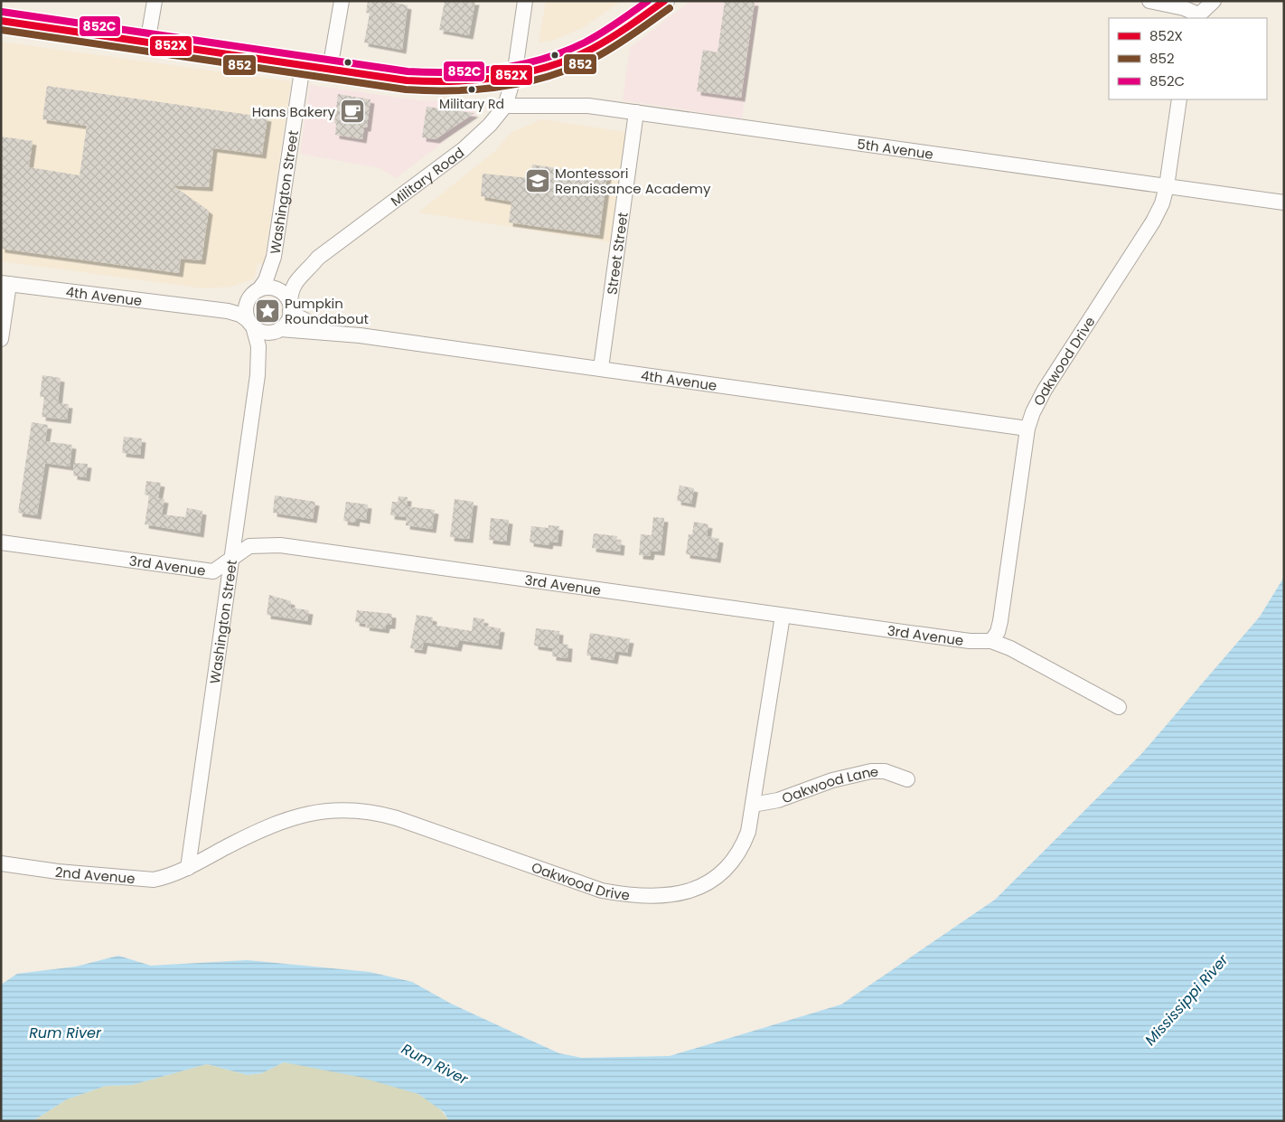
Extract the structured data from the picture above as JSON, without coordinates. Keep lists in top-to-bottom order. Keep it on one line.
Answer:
{"streets":{"street":["5th Avenue","Military Road","Washington Street","Street Street","4th Avenue","Oakwood Drive","3rd Avenue","Oakwood Lane","2nd Avenue"]},"crossings":[["5th Avenue","Military Road"],["5th Avenue","Street Street"],["5th Avenue","Oakwood Drive"],["Military Road","Washington Street"],["Military Road","4th Avenue"],["Washington Street","4th Avenue"],["Washington Street","Oakwood Drive"],["Washington Street","3rd Avenue"],["Washington Street","2nd Avenue"],["Street Street","4th Avenue"],["4th Avenue","Oakwood Drive"],["Oakwood Drive","3rd Avenue"],["Oakwood Drive","Oakwood Lane"],["Oakwood Drive","2nd Avenue"]],"water":["Mississippi River","Rum River"],"places":{"other":["Military Rd"],"cafe":["Hans Bakery"],"school or university":["Montessori Renaissance Academy"],"place":["Pumpkin Roundabout"]},"lines":["transit line 852X","transit line 852C","transit line 852"],"legend":["852X","852","852C"]}
